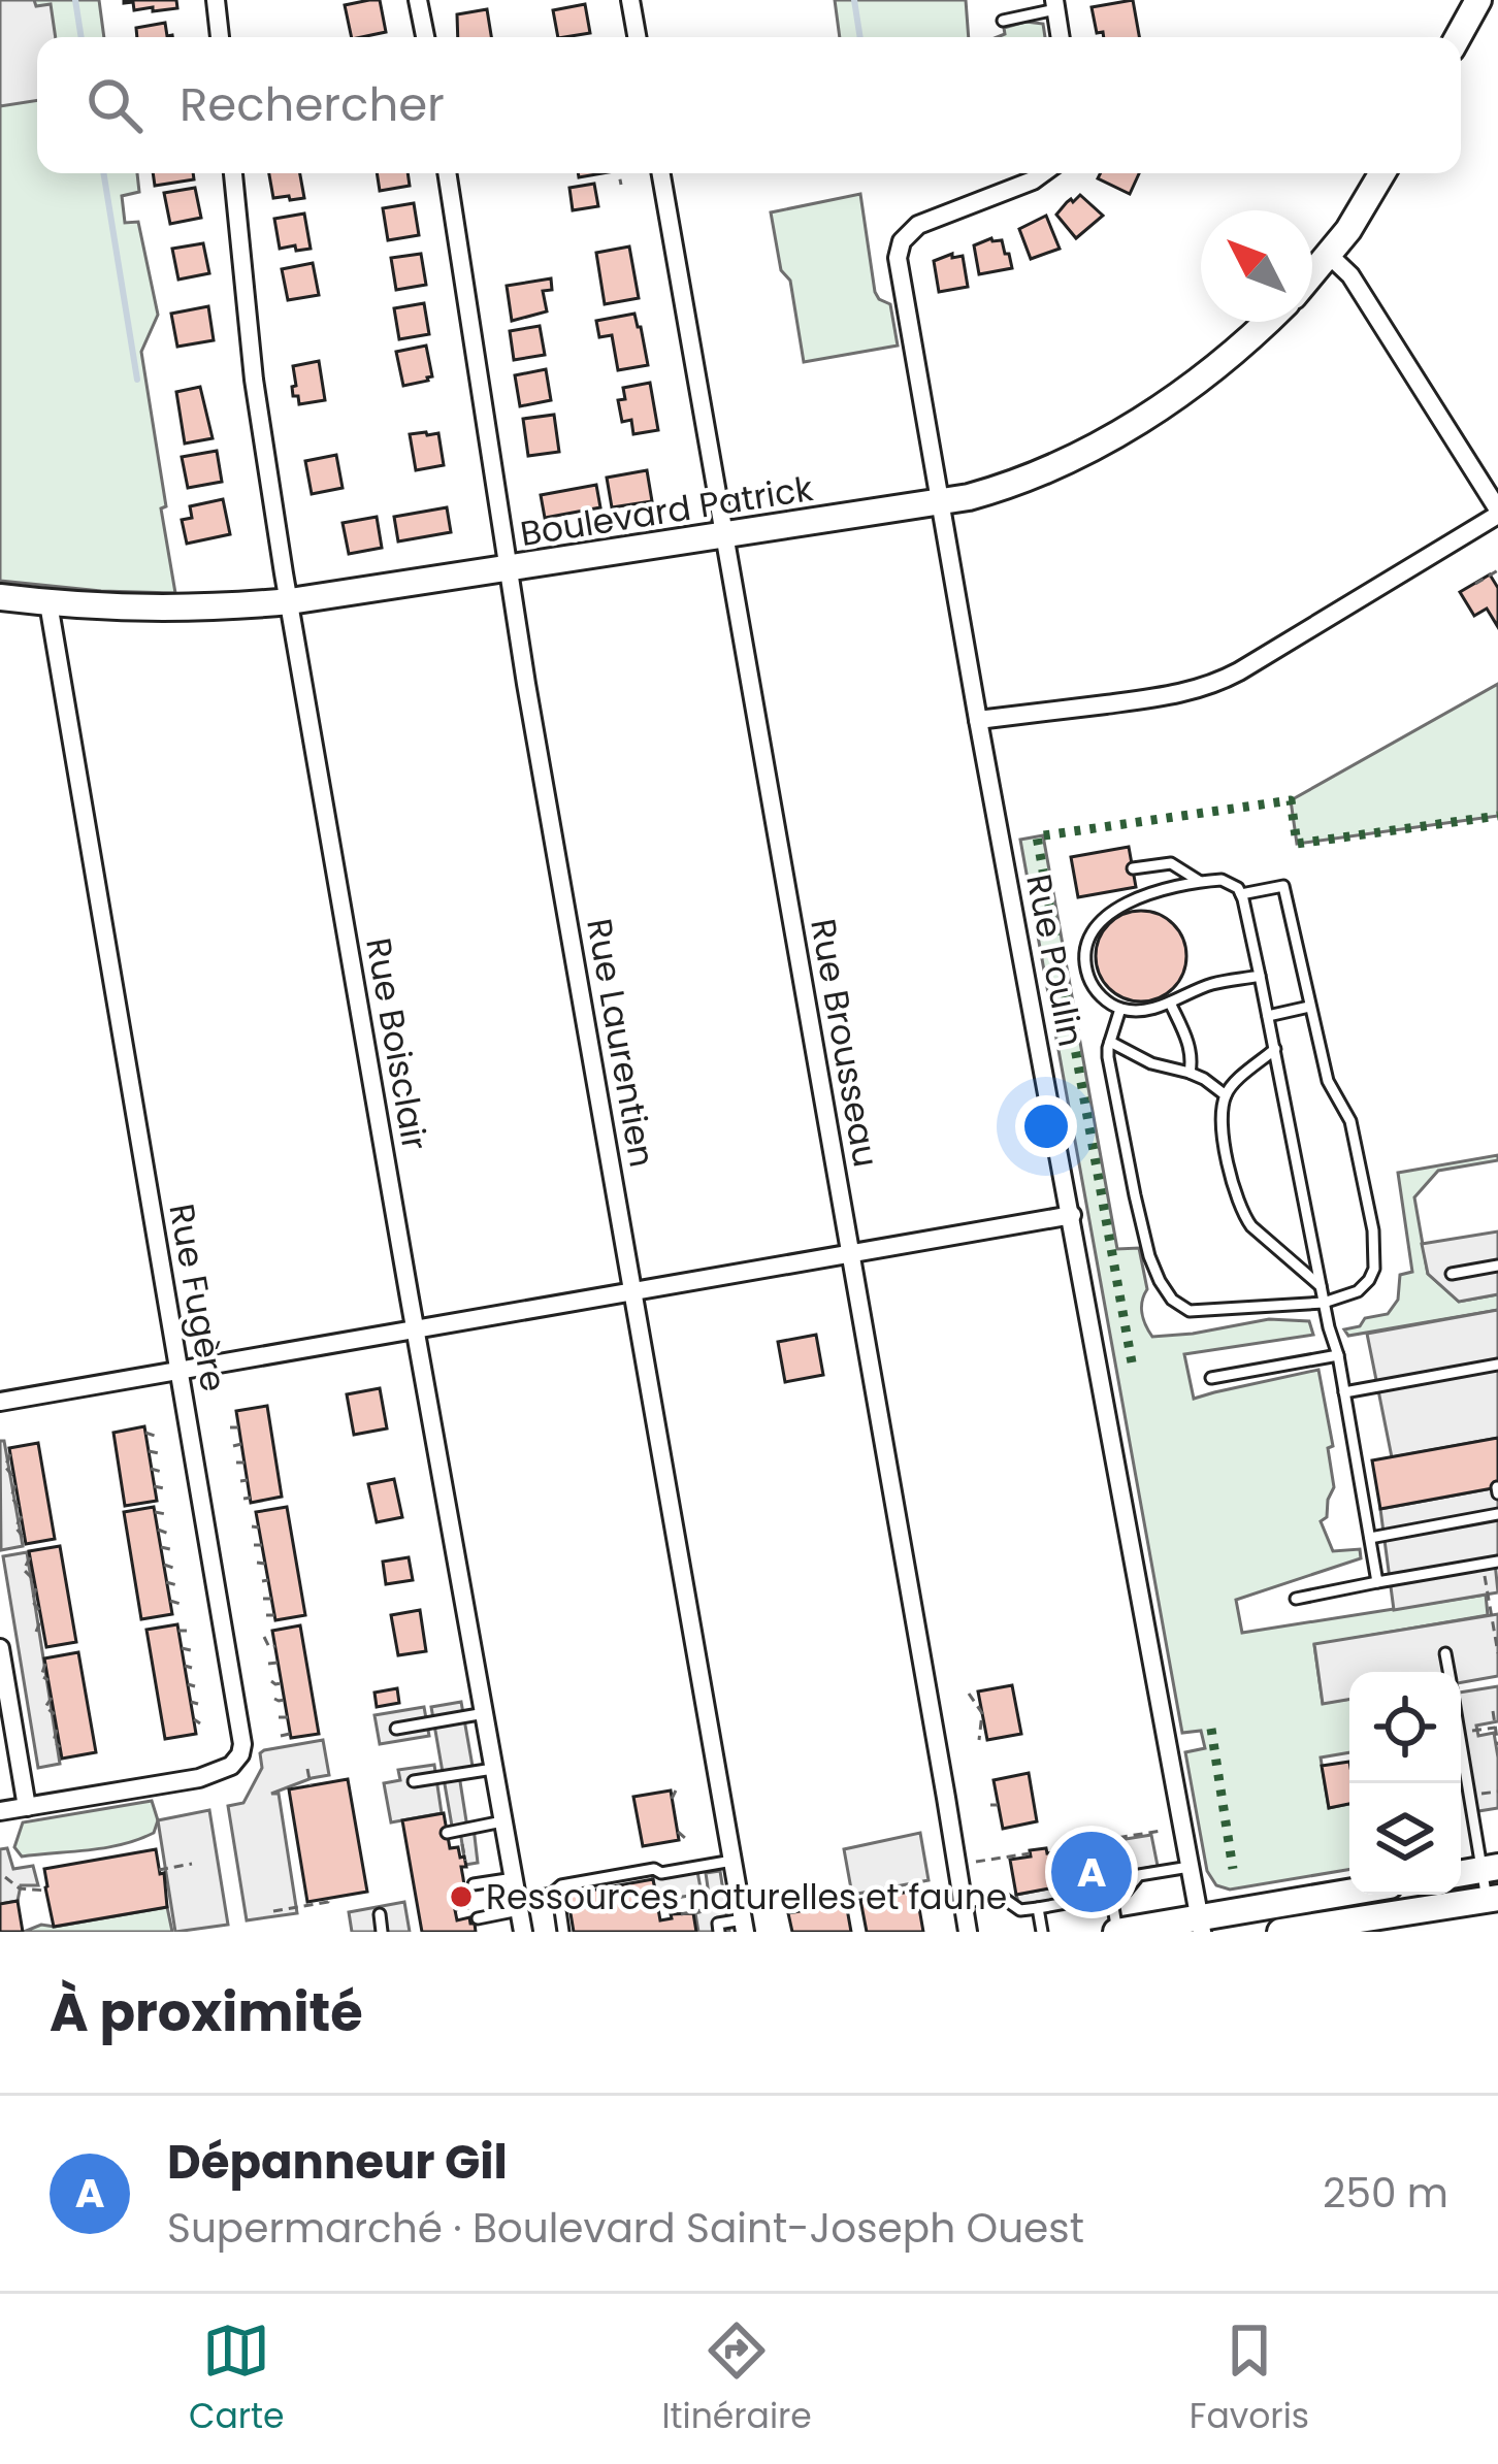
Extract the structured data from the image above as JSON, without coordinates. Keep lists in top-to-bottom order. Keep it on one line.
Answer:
{"streets":{"street":["Boulevard Patrick","Rue Poulin","Rue Laurentien","Rue Brousseau","Rue Boisclair","Rue Fugère"]},"crossings":[["Boulevard Patrick","Rue Poulin"],["Boulevard Patrick","Rue Laurentien"],["Boulevard Patrick","Rue Brousseau"],["Boulevard Patrick","Rue Boisclair"],["Boulevard Patrick","Rue Fugère"]],"places":["Ressources naturelles et faune"],"north":"top left","page":{"search":"Rechercher","pins":"A","heading":"À proximité","list":[{"mark":"A","name":"Dépanneur Gil","note":"Supermarché · Boulevard Saint-Joseph Ouest","value":"250 m"}],"nav":["Carte","Itinéraire","Favoris"]}}
